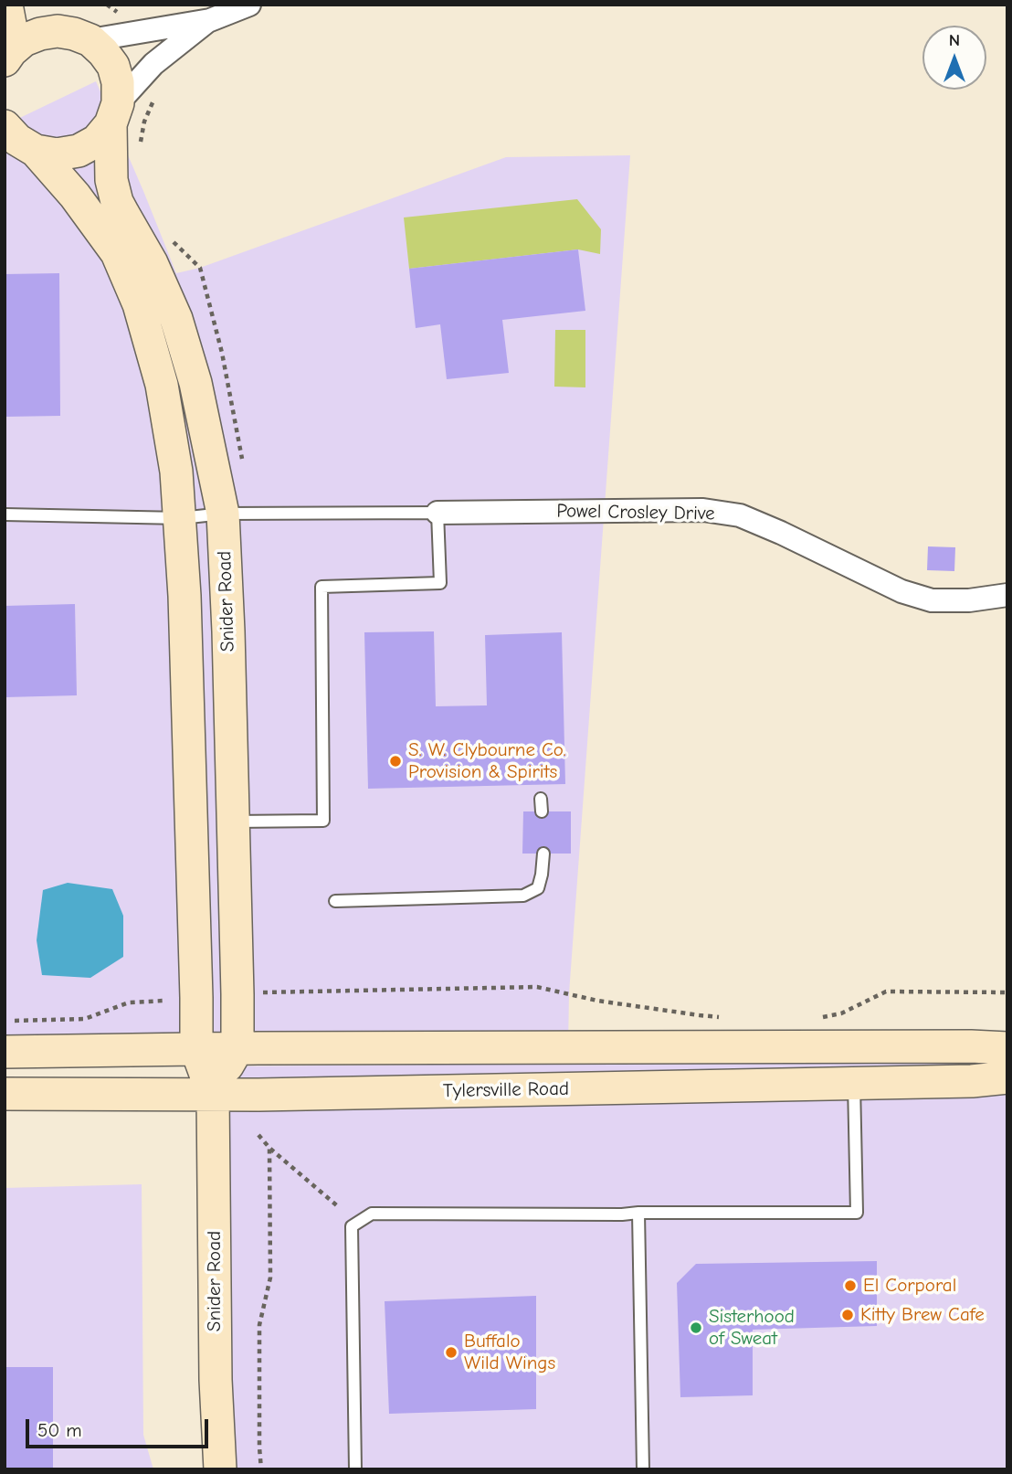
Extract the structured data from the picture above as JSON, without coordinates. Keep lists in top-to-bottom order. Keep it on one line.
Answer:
{"streets":{"street":["Powel Crosley Drive","Snider Road","Tylersville Road"]},"crossings":[["Snider Road","Tylersville Road"]],"places":["S. W. Clybourne Co. Provision & Spirits","El Corporal","Kitty Brew Cafe","Sisterhood of Sweat","Buffalo Wild Wings"],"scale_bar":"50 m","north":"top"}
